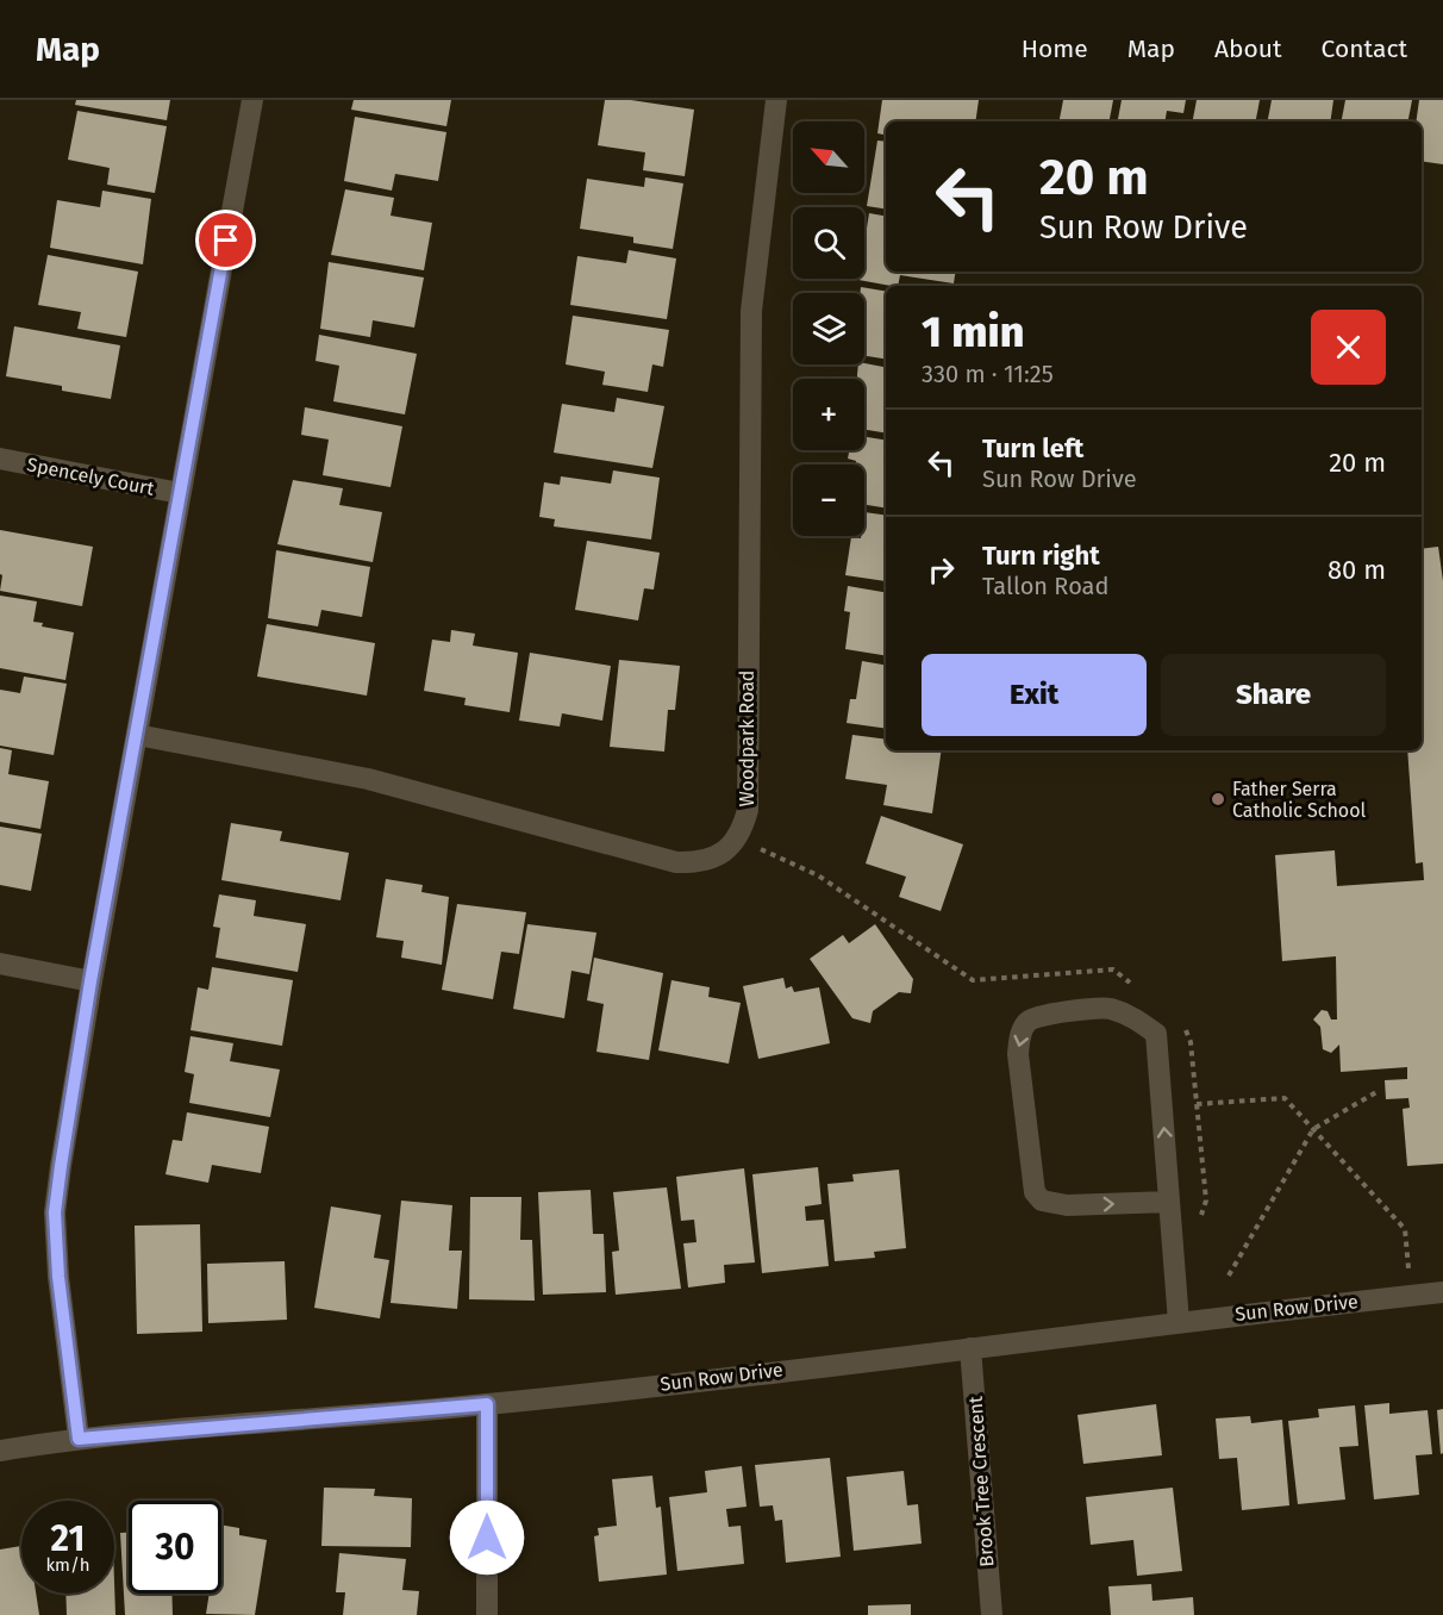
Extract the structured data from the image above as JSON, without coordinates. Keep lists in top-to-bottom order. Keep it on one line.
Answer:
{"streets":{"street":["Spencely Court","Woodpark Road","Sun Row Drive","Brook Tree Crescent"]},"crossings":[["Sun Row Drive","Brook Tree Crescent"]],"places":["Father Serra Catholic School"],"north":"top left","page":{"header":"Map","nav":["Home","Map","About","Contact"],"map_buttons":["+","−"],"turn":["20 m","Sun Row Drive"],"heading":["1 min","330 m · 11:25"],"list":[{"name":"Turn left","note":"Sun Row Drive","value":"20 m"},{"name":"Turn right","note":"Tallon Road","value":"80 m"}],"buttons":["Exit","Share"],"speed":"21 km/h","limit":"30"}}
